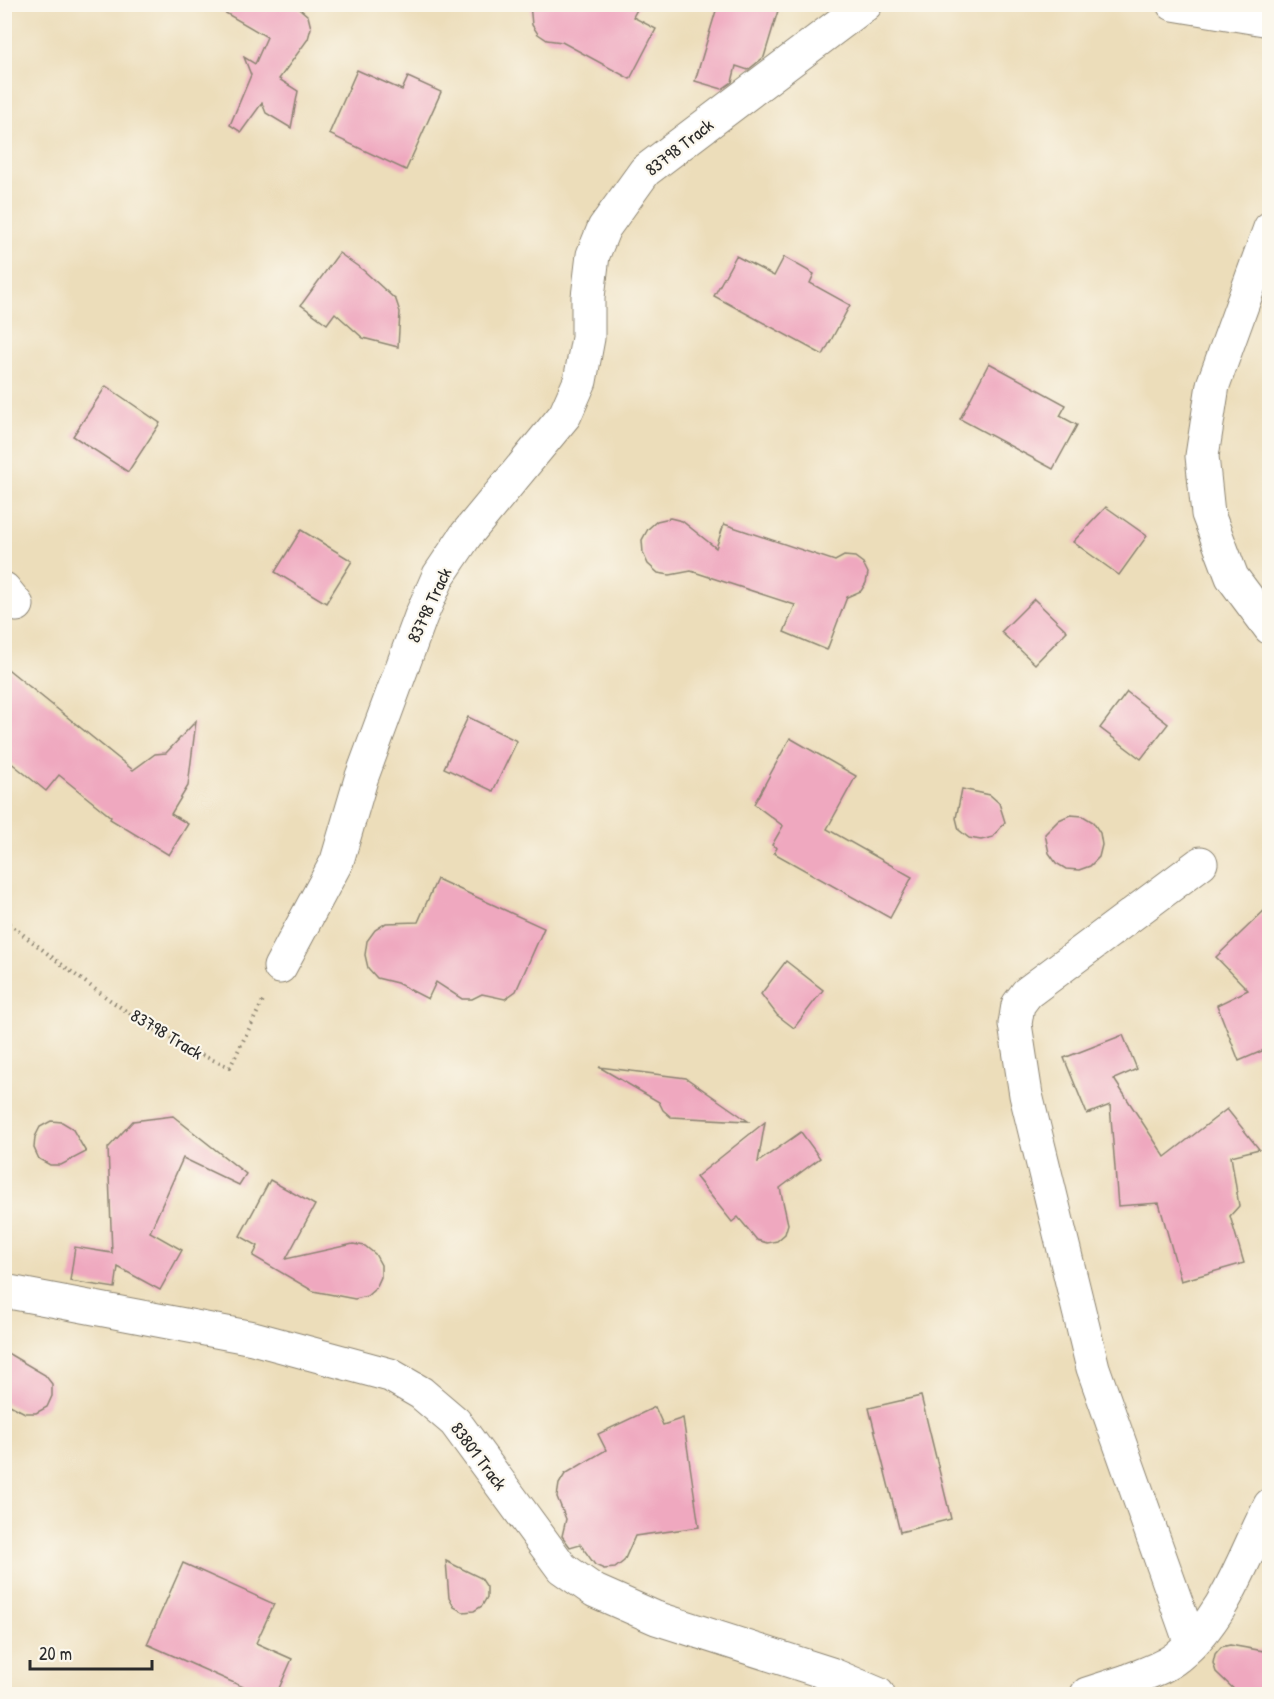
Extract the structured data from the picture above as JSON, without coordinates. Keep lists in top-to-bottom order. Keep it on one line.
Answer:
{"streets":{"street":["83798 Track","83801 Track"]},"scale_bar":"20 m"}
